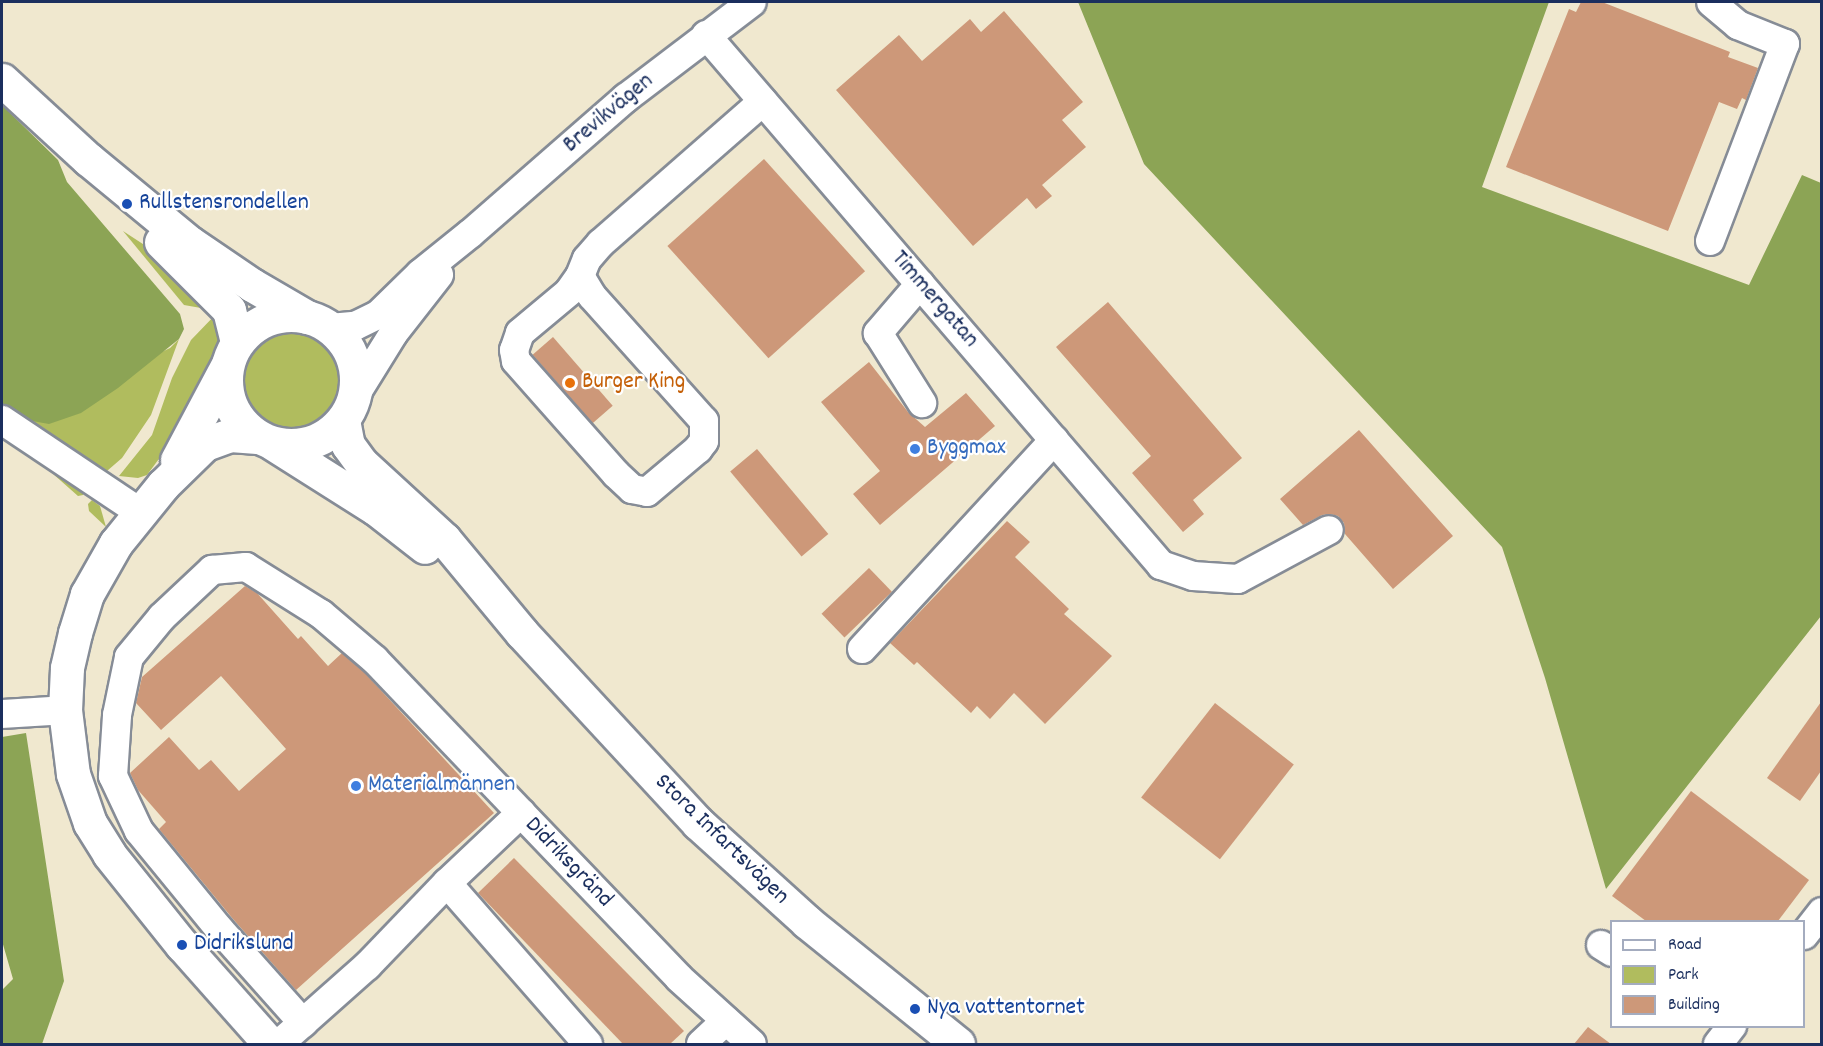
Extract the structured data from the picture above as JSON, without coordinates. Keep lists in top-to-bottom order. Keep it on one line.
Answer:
{"streets":{"main road":["Stora Infartsvägen"],"street":["Brevikvägen","Timmergatan","Didriksgränd"]},"crossings":[["Brevikvägen","Timmergatan"],["Brevikvägen","Stora Infartsvägen"]],"places":["Rullstensrondellen","Burger King","Byggmax","Materialmännen","Didrikslund","Nya vattentornet"],"legend":["Road","Park","Building"]}
